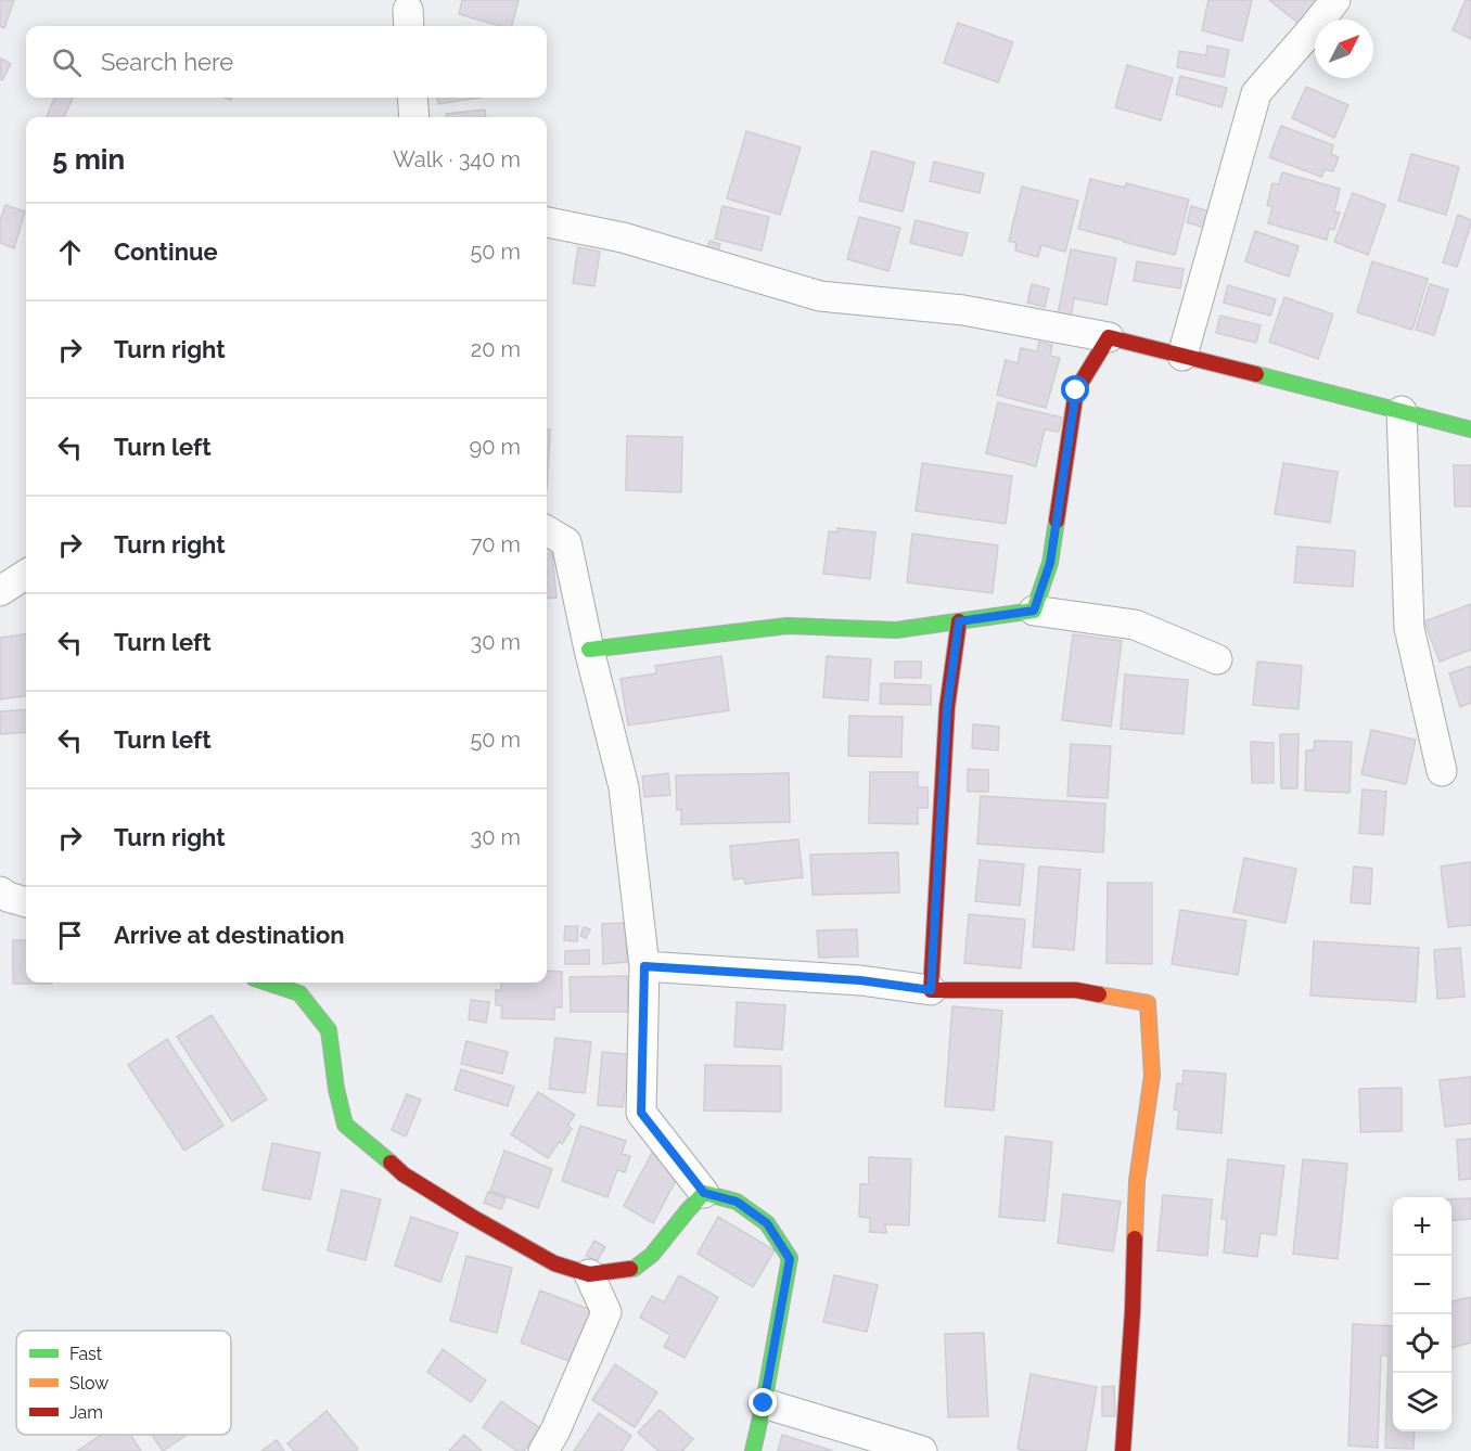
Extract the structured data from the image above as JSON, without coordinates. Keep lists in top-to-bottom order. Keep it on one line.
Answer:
{"legend":["Fast","Slow","Jam"],"north":"top right","page":{"search":"Search here","heading":["5 min","Walk · 340 m"],"list":[["Continue","50 m"],["Turn right","20 m"],["Turn left","90 m"],["Turn right","70 m"],["Turn left","30 m"],["Turn left","50 m"],["Turn right","30 m"],"Arrive at destination"],"map_buttons":["+","−"]}}
